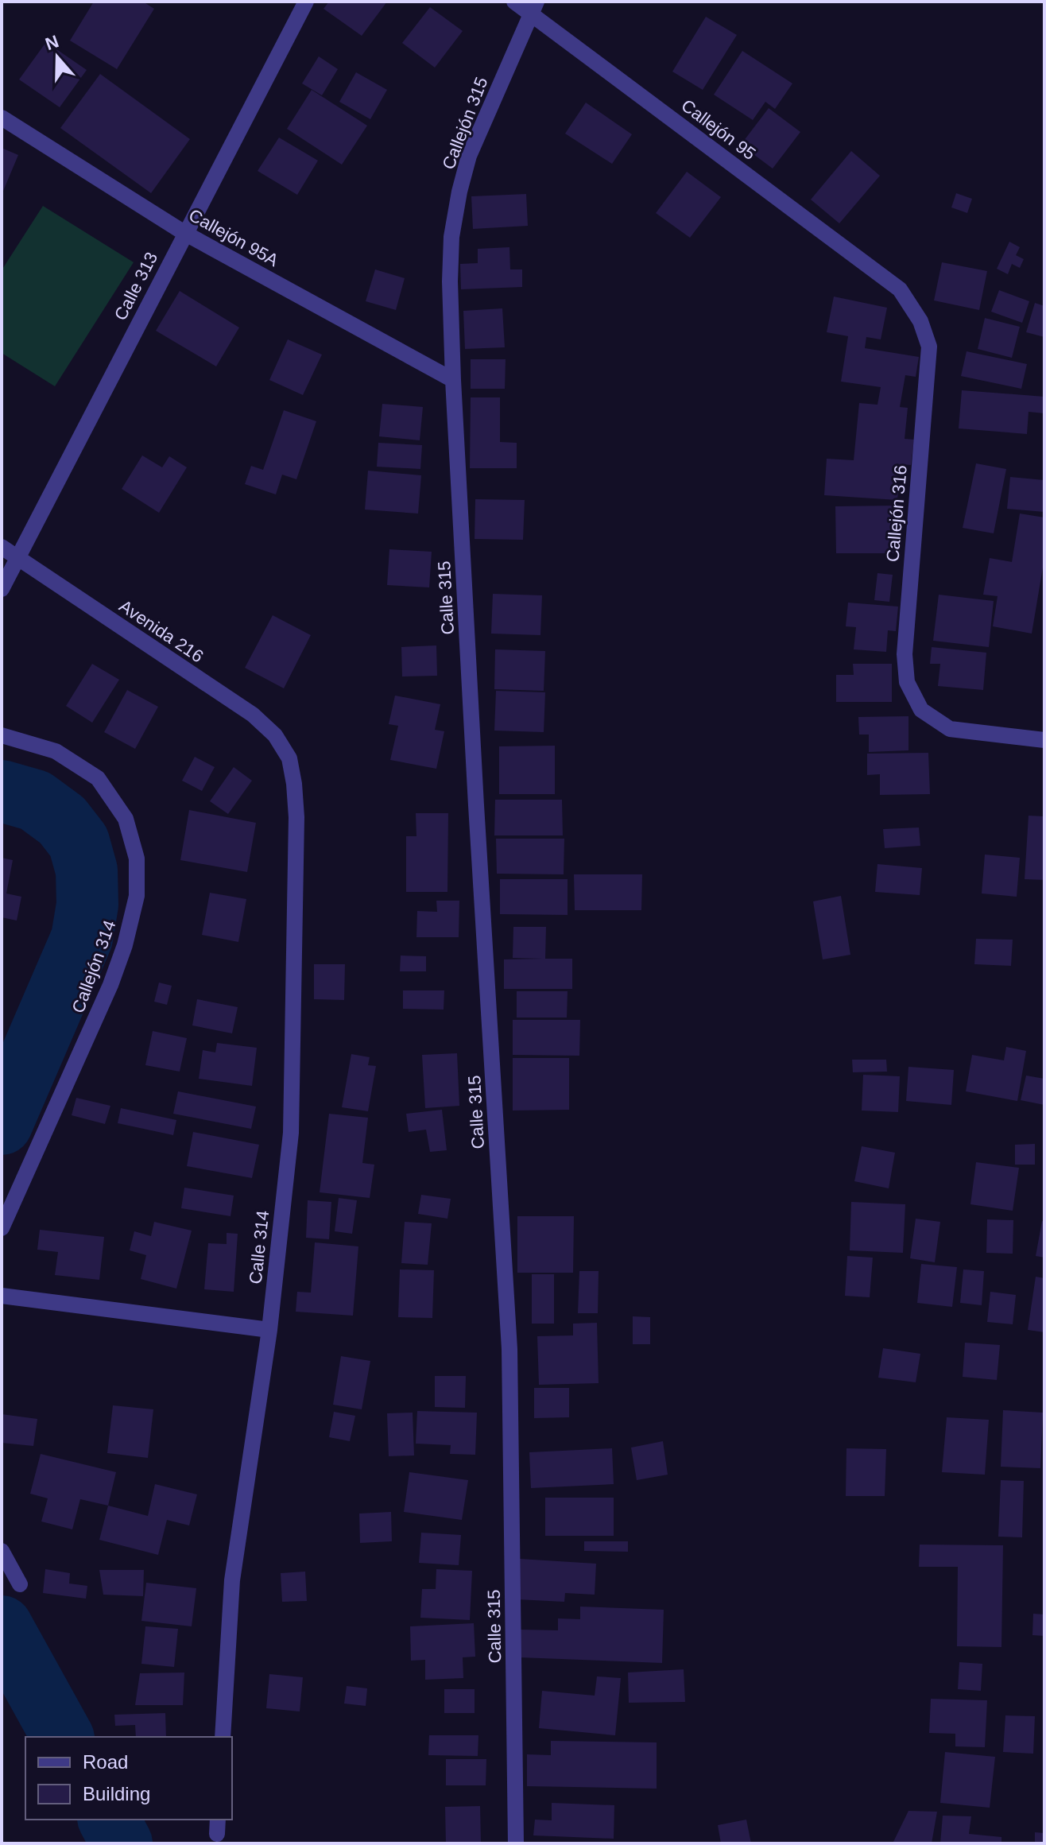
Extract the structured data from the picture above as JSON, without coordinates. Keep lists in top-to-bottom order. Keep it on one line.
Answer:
{"streets":{"street":["Callejón 315","Callejón 95","Callejón 95A","Calle 313","Callejón 316","Calle 315","Avenida 216","Callejón 314","Calle 314"]},"crossings":[["Callejón 315","Callejón 95"],["Callejón 315","Callejón 95A"],["Callejón 315","Calle 315"],["Callejón 95","Callejón 316"],["Callejón 95A","Calle 313"],["Callejón 95A","Calle 315"],["Calle 313","Avenida 216"],["Avenida 216","Calle 314"]],"legend":["Road","Building"],"north":"top"}
